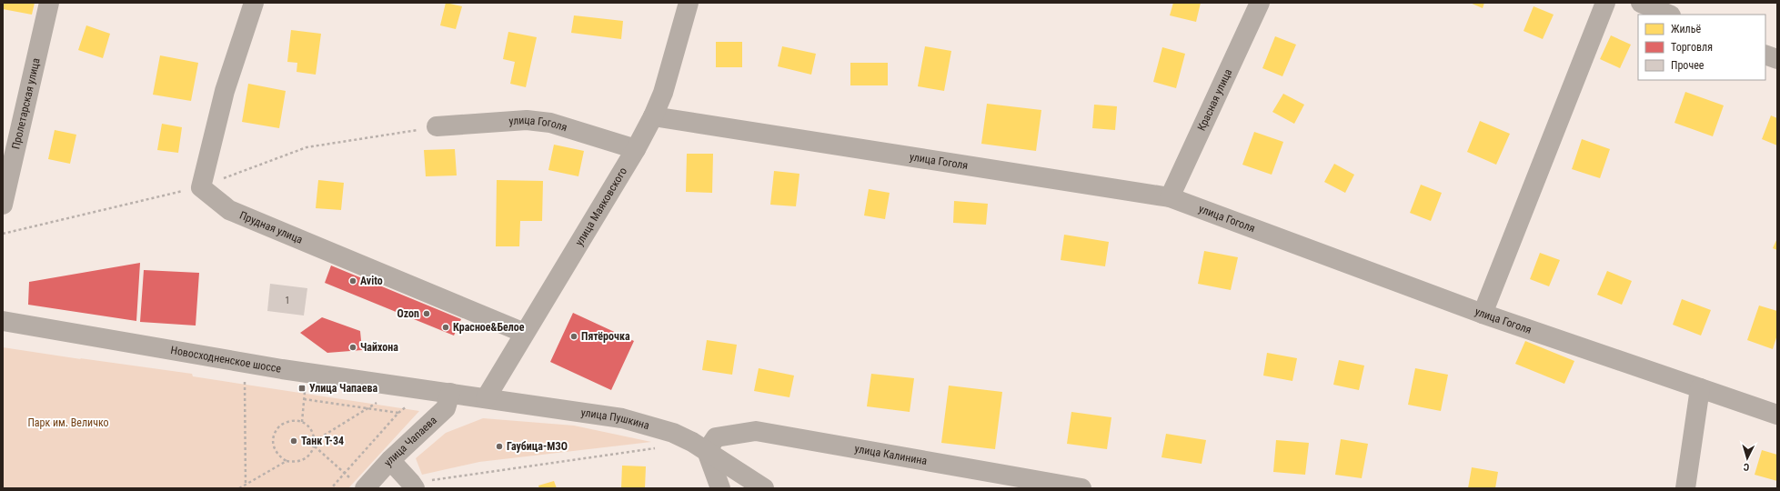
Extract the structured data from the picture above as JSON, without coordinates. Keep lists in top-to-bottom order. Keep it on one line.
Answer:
{"streets":{"street":["Красная улица","Пролетарская улица","улица Гоголя","улица Маяковского","Прудная улица","Новосходненское шоссе","улица Пушкина","улица Чапаева","улица Калинина"]},"crossings":[["Красная улица","улица Гоголя"],["улица Гоголя","улица Маяковского"],["улица Маяковского","Прудная улица"],["улица Маяковского","улица Пушкина"],["Новосходненское шоссе","улица Пушкина"],["Новосходненское шоссе","улица Чапаева"],["улица Пушкина","улица Чапаева"],["улица Пушкина","улица Калинина"]],"parks":["Парк им. Величко"],"places":{"other":["Avito","Ozon","Красное&Белое","Пятёрочка","Чайхона","Танк Т-34","Гаубица-МЗО"],"transit":["Улица Чапаева"]},"house_numbers":["1"],"legend":["Жильё","Торговля","Прочее"],"north":"bottom"}
